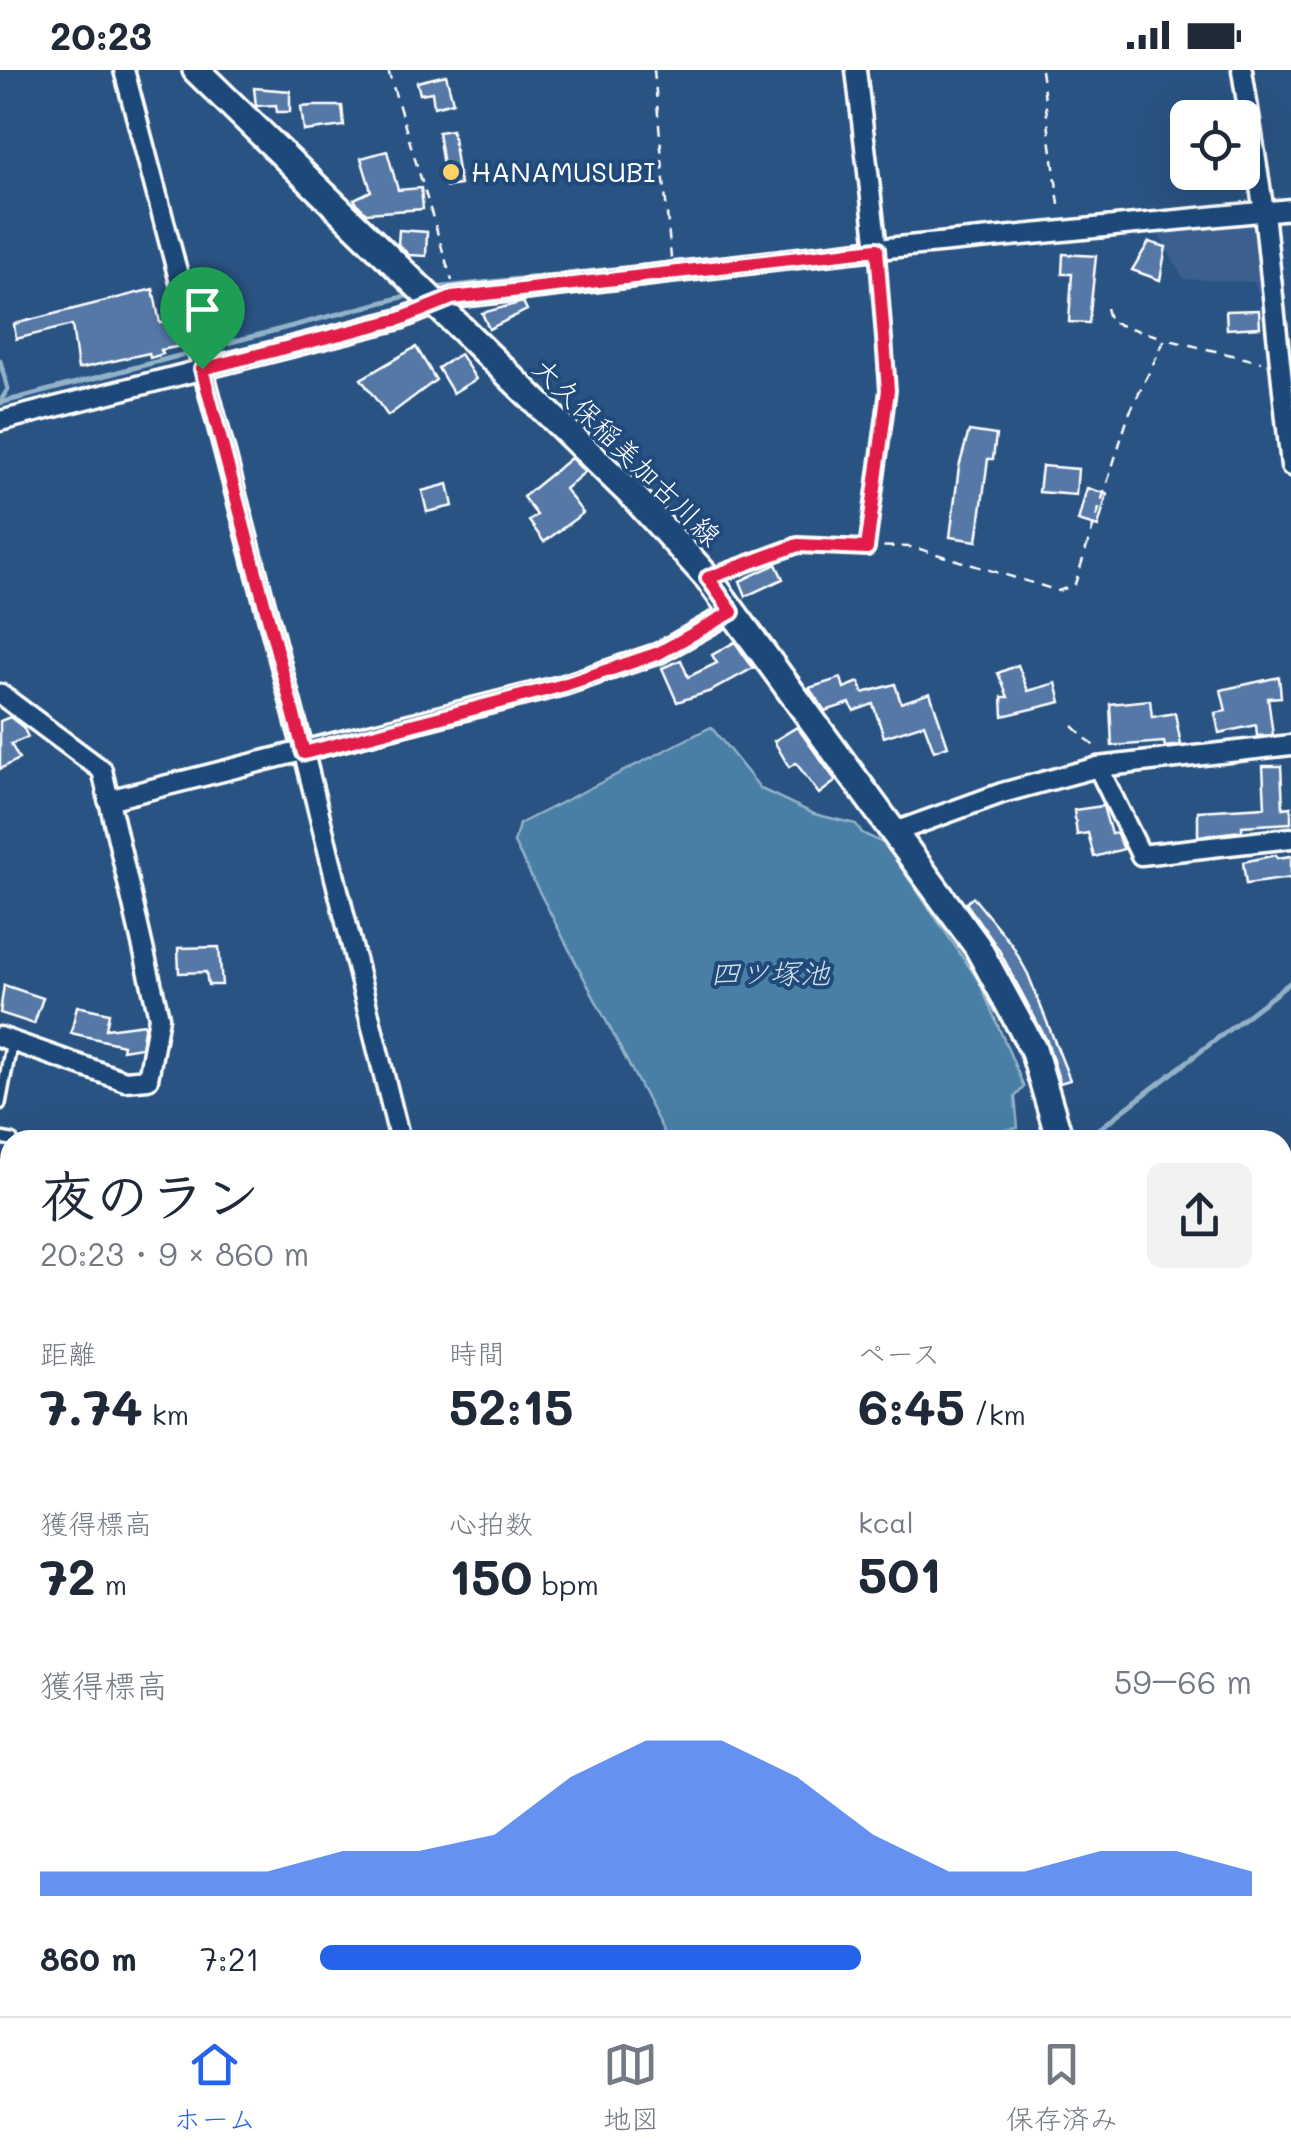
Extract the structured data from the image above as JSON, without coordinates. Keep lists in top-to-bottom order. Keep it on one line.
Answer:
{"streets":{"main road":["大久保稲美加古川線"]},"water":["四ツ塚池"],"places":["HANAMUSUBI"],"page":{"status":"20:23","heading":["夜のラン","20:23 · 9 × 860 m"],"stats":[["距離","7.74 km"],["時間","52:15"],["ペース","6:45 /km"],["獲得標高","72 m"],["心拍数","150 bpm"],["kcal","501"]],"chart":["獲得標高","59–66 m"],"list":[{"name":"860 m","note":"7:21"}],"tabs":["ホーム","地図","保存済み"]}}
